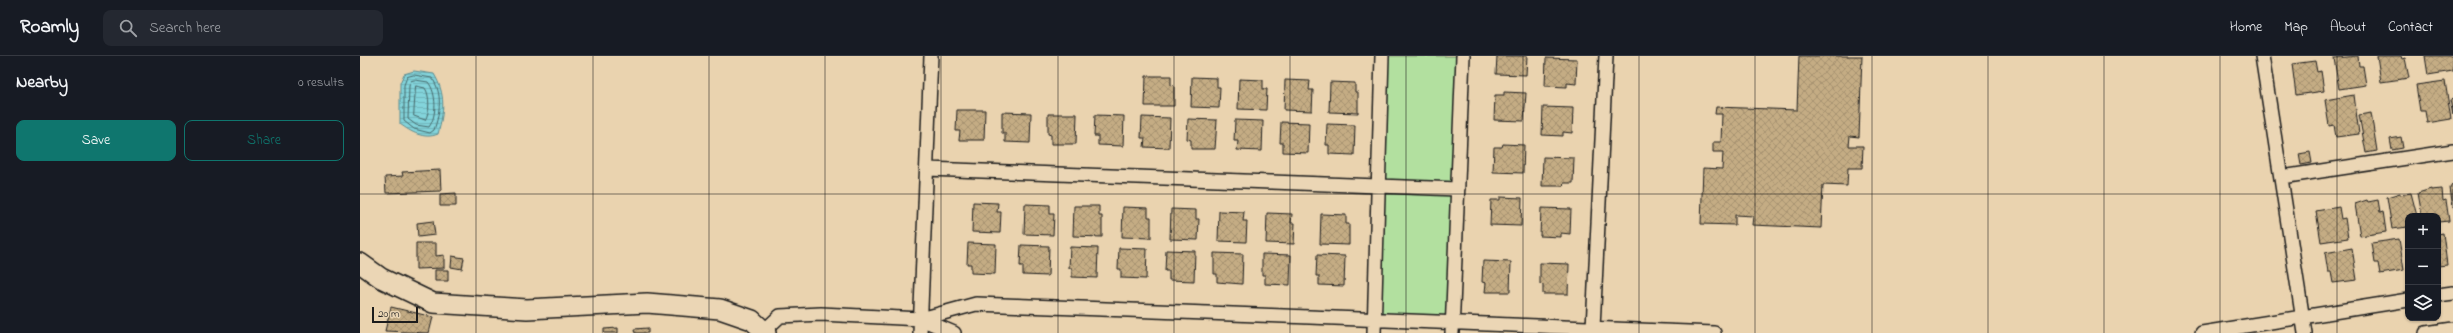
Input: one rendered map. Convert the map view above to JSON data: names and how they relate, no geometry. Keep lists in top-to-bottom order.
{
  "scale_bar": "20 m",
  "page": {
    "header": "Roamly",
    "search": "Search here",
    "nav": [
      "Home",
      "Map",
      "About",
      "Contact"
    ],
    "heading": ["Nearby", "0 results"],
    "buttons": ["Save", "Share"],
    "map_buttons": ["+", "−"],
    "scale": "20 m"
  }
}
